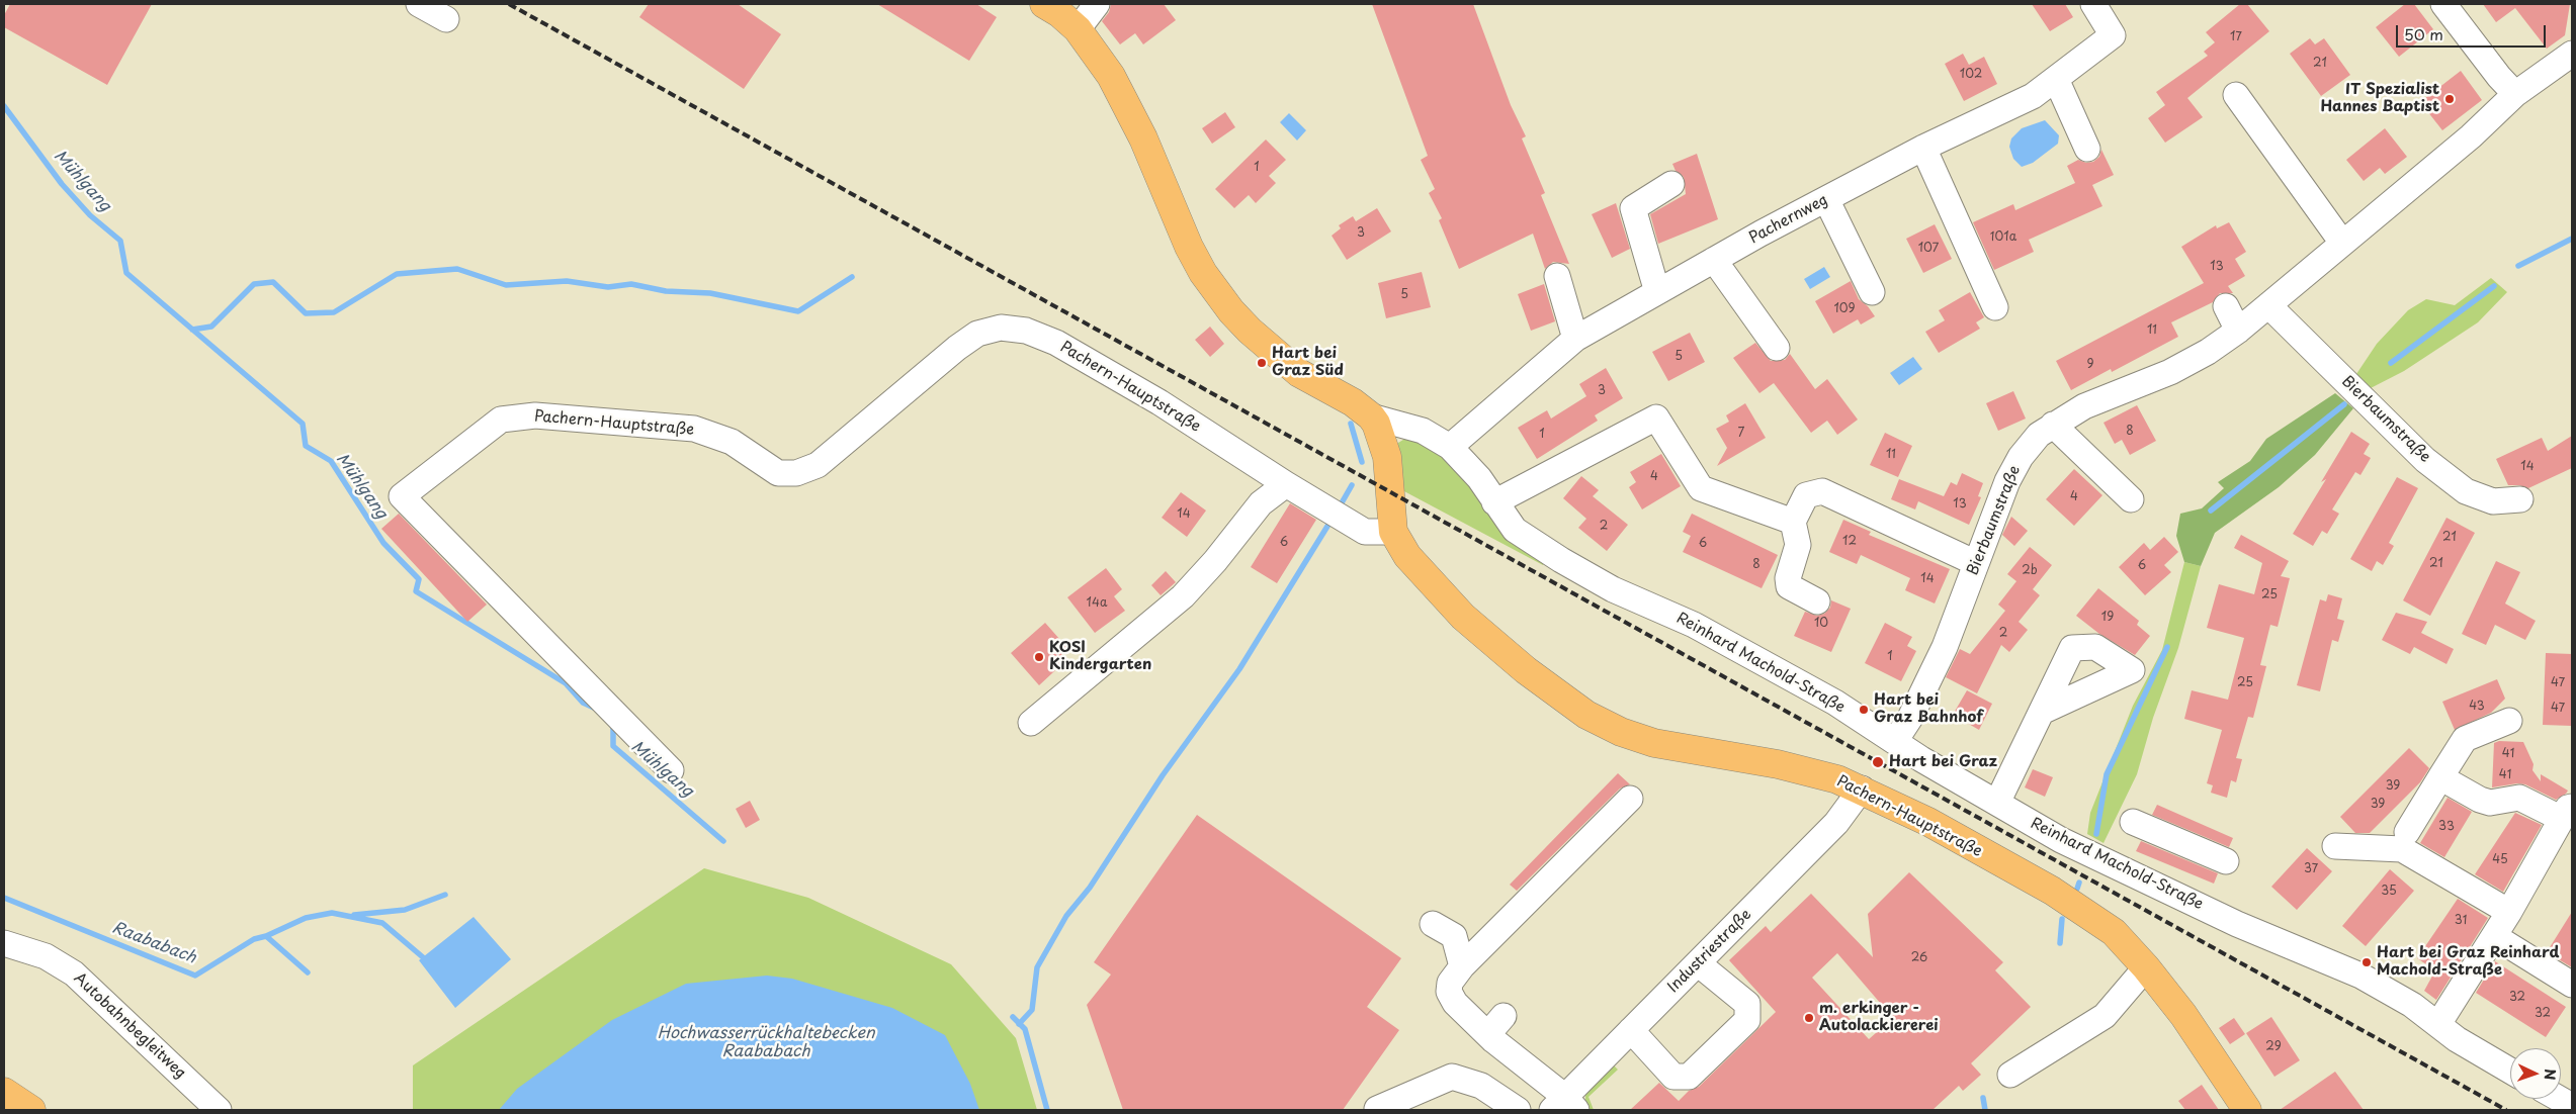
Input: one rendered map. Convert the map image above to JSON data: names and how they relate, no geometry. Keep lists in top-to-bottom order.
{
  "streets": {
    "main road": ["Pachern-Hauptstraße"],
    "street": [
      "Pachernweg",
      "Bierbaumstraße",
      "Reinhard Machold-Straße",
      "Industriestraße",
      "Autobahnbegleitweg"
    ]
  },
  "crossings": [
    ["Pachernweg", "Reinhard Machold-Straße"],
    ["Pachern-Hauptstraße", "Reinhard Machold-Straße"],
    ["Pachern-Hauptstraße", "Industriestraße"],
    ["Bierbaumstraße", "Reinhard Machold-Straße"]
  ],
  "water": ["Mühlgang", "Raababach", "Hochwasserrückhaltebecken Raababach"],
  "places": [
    "IT Spezialist Hannes Baptist",
    "Hart bei Graz Süd",
    "KOSI Kindergarten",
    "Hart bei Graz Bahnhof",
    "Hart bei Graz",
    "Hart bei Graz Reinhard Machold-Straße",
    "m. erkinger - Autolackiererei"
  ],
  "house_numbers": [
    "17",
    "21",
    "102",
    "1",
    "3",
    "101a",
    "107",
    "13",
    "5",
    "109",
    "11",
    "5",
    "9",
    "3",
    "8",
    "7",
    "1",
    "11",
    "14",
    "4",
    "4",
    "13",
    "14",
    "2",
    "21",
    "12",
    "6",
    "6",
    "21",
    "8",
    "6",
    "2b",
    "14",
    "25",
    "14a",
    "19",
    "10",
    "2",
    "1",
    "25",
    "47",
    "43",
    "47",
    "41",
    "41",
    "39",
    "39",
    "33",
    "45",
    "37",
    "35",
    "31",
    "26",
    "32",
    "32",
    "29"
  ],
  "scale_bar": "50 m",
  "north": "right"
}
